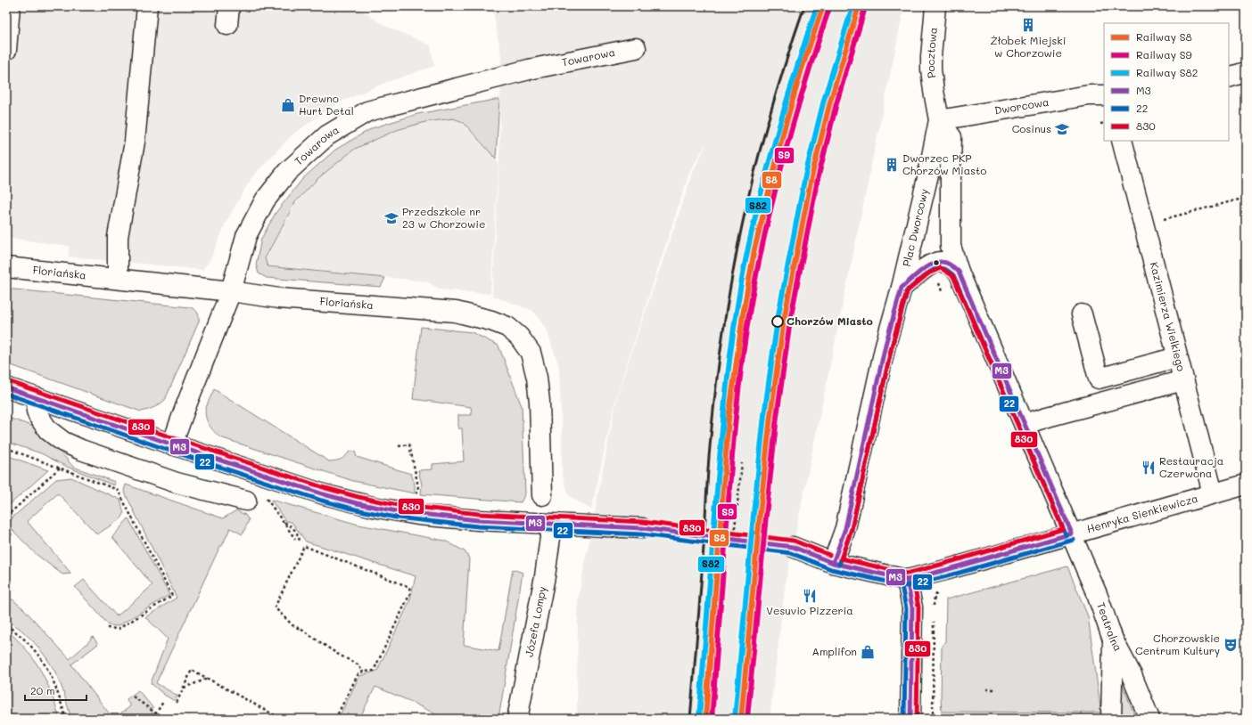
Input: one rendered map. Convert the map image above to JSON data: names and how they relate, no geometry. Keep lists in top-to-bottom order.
{
  "streets": {
    "street": [
      "Pocztowa",
      "Towarowa",
      "Dworcowa",
      "Plac Dworcowy",
      "Floriańska",
      "Kazimierza Wielkiego",
      "Henryka Sienkiewicza",
      "Józefa Lompy",
      "Teatralna"
    ]
  },
  "crossings": [
    ["Pocztowa", "Dworcowa"],
    ["Pocztowa", "Plac Dworcowy"],
    ["Pocztowa", "Teatralna"],
    ["Towarowa", "Floriańska"],
    ["Dworcowa", "Plac Dworcowy"],
    ["Dworcowa", "Teatralna"],
    ["Plac Dworcowy", "Henryka Sienkiewicza"],
    ["Plac Dworcowy", "Teatralna"],
    ["Kazimierza Wielkiego", "Henryka Sienkiewicza"],
    ["Henryka Sienkiewicza", "Teatralna"]
  ],
  "places": {
    "building": ["Żłobek Miejski w Chorzowie", "Dworzec PKP Chorzów Miasto"],
    "shop": ["Drewno Hurt Detal", "Amplifon"],
    "school or university": ["Cosinus", "Przedszkole nr 23 w Chorzowie"],
    "other": ["Chorzów Miasto"],
    "restaurant": ["Restauracja Czerwona", "Vesuvio Pizzeria"],
    "theatre": ["Chorzowskie Centrum Kultury"]
  },
  "lines": [
    "rail line S8",
    "rail line S82",
    "rail line S9",
    "transit line M3",
    "transit line 22",
    "transit line 830"
  ],
  "legend": [
    "Railway S8",
    "Railway S9",
    "Railway S82",
    "M3",
    "22",
    "830"
  ],
  "scale_bar": "20 m"
}
